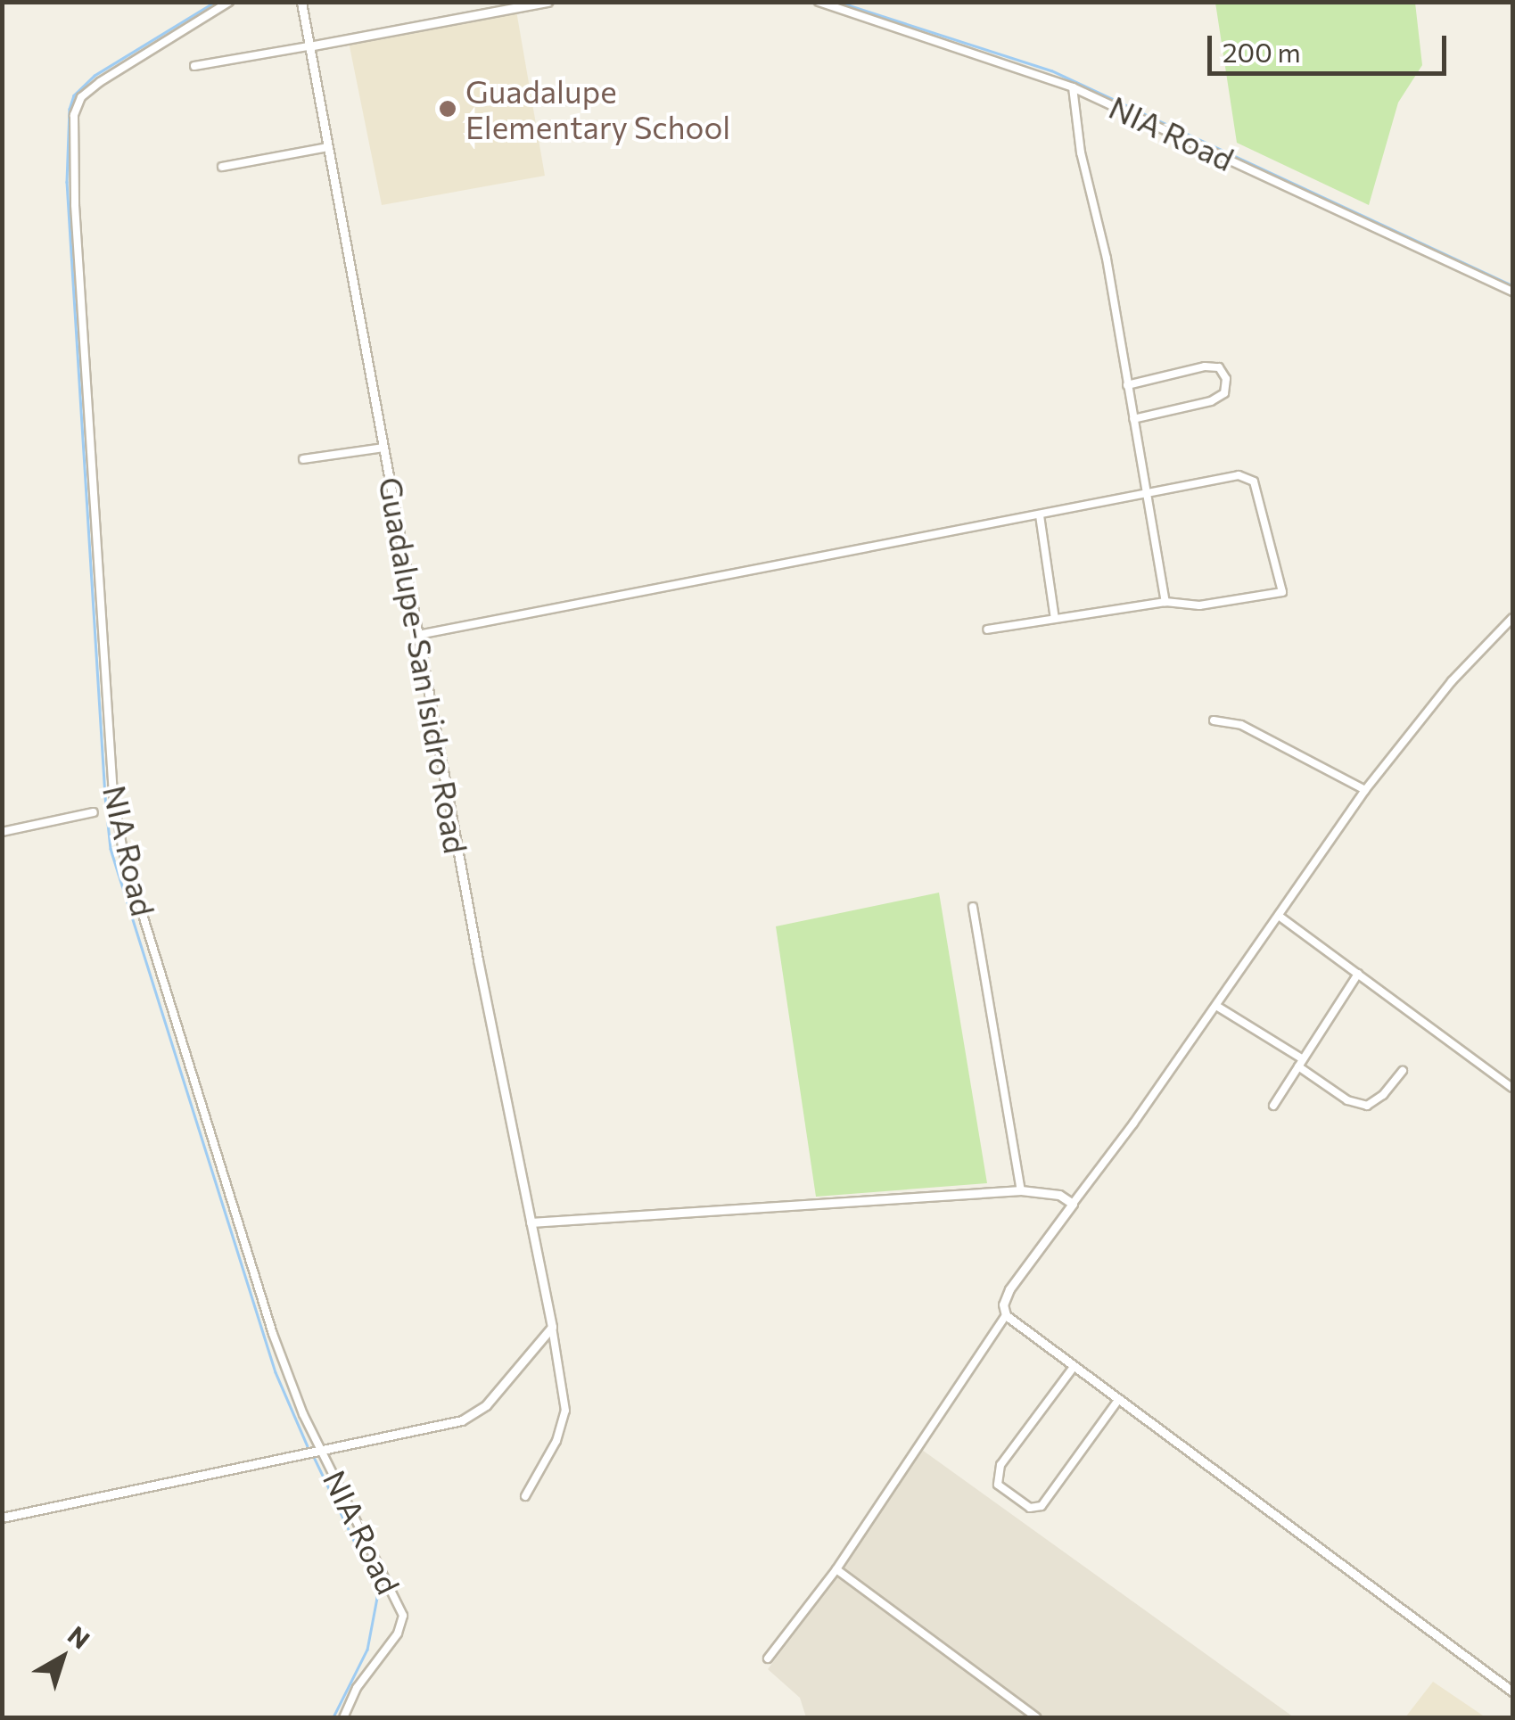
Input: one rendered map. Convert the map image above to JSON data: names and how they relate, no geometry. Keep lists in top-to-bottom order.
{
  "streets": {
    "street": ["NIA Road", "Guadalupe-San Isidro Road"]
  },
  "places": ["Guadalupe Elementary School"],
  "scale_bar": "200 m",
  "north": "top right"
}
